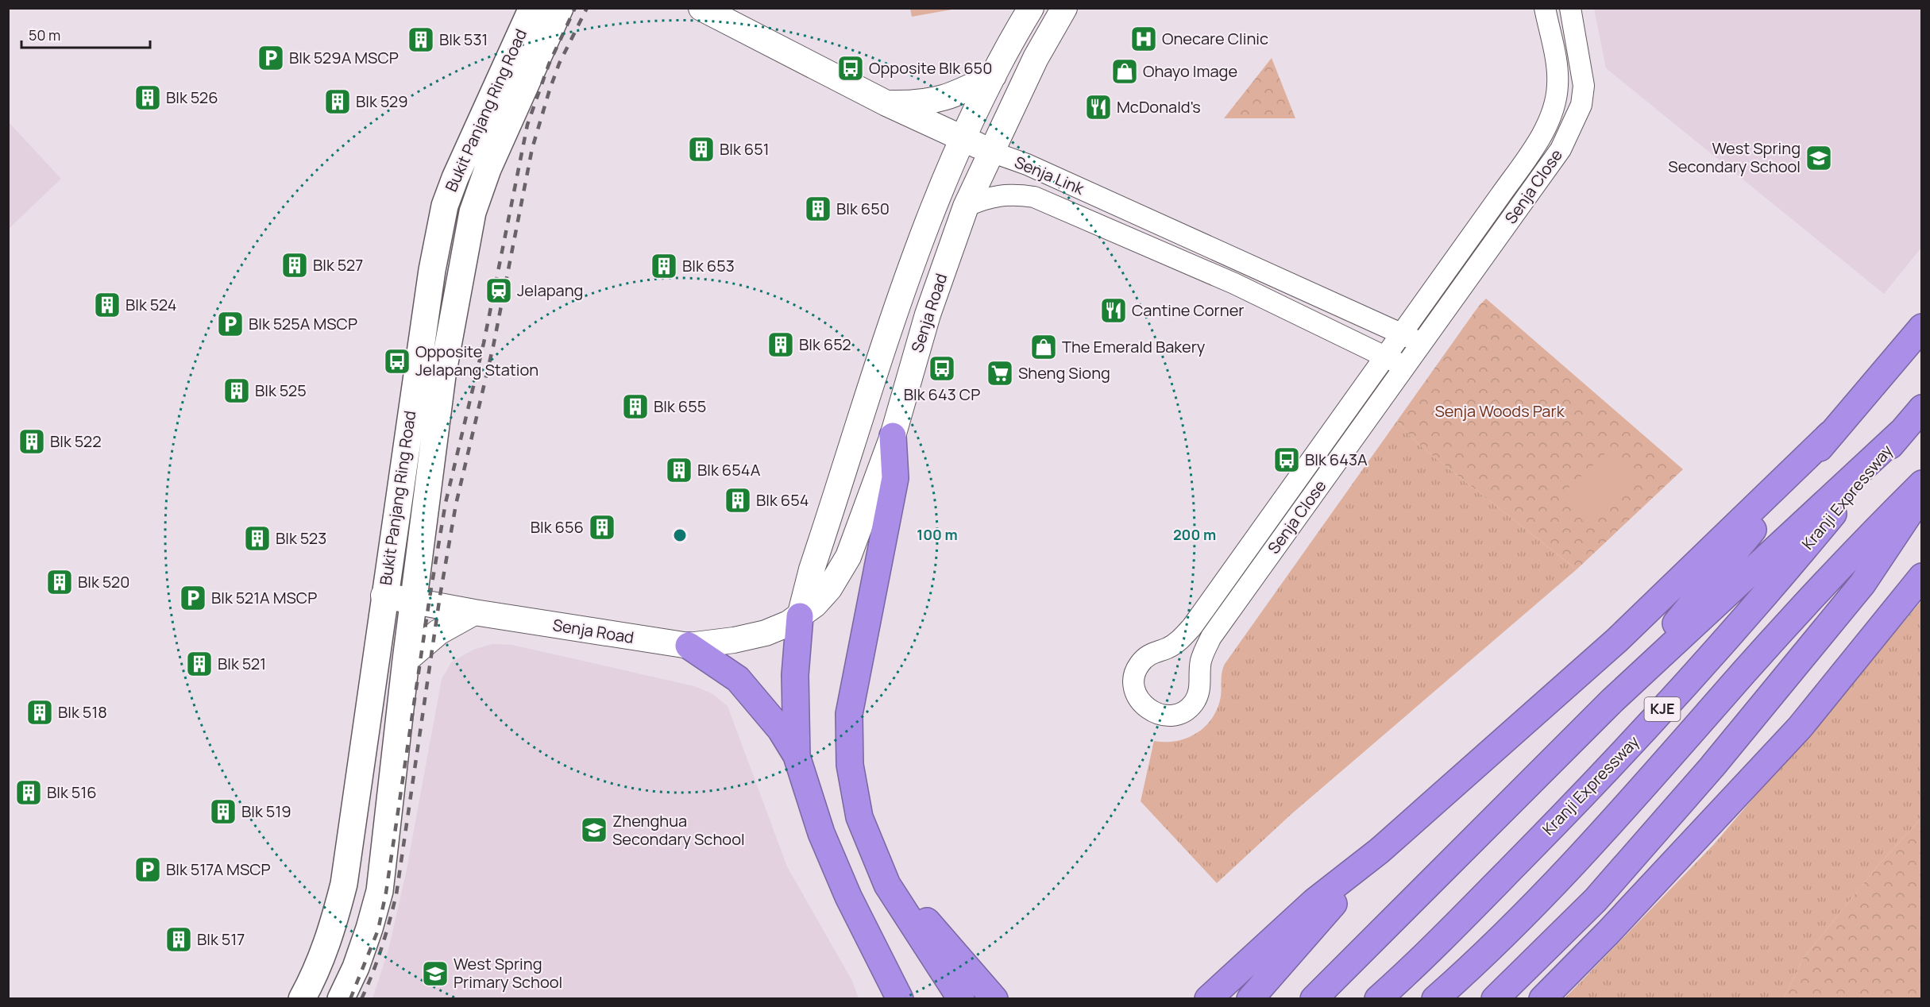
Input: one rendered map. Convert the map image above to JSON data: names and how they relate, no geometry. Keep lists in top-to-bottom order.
{
  "streets": {
    "highway": ["Kranji Expressway", "KJE"],
    "main road": ["Bukit Panjang Ring Road"],
    "street": ["Senja Link", "Senja Close", "Senja Road"]
  },
  "crossings": [
    ["Bukit Panjang Ring Road", "Senja Road"],
    ["Senja Link", "Senja Close"],
    ["Senja Link", "Senja Road"]
  ],
  "parks": ["Senja Woods Park"],
  "places": {
    "hospital": ["Onecare Clinic"],
    "building": [
      "Blk 531",
      "Blk 526",
      "Blk 529",
      "Blk 651",
      "Blk 650",
      "Blk 527",
      "Blk 653",
      "Blk 524",
      "Blk 652",
      "Blk 525",
      "Blk 655",
      "Blk 522",
      "Blk 654A",
      "Blk 654",
      "Blk 656",
      "Blk 523",
      "Blk 520",
      "Blk 521",
      "Blk 518",
      "Blk 516",
      "Blk 519",
      "Blk 517"
    ],
    "parking": [
      "Blk 529A MSCP",
      "Blk 525A MSCP",
      "Blk 521A MSCP",
      "Blk 517A MSCP"
    ],
    "bus stop": [
      "Opposite Blk 650",
      "Opposite Jelapang Station",
      "Blk 643 CP",
      "Blk 643A"
    ],
    "shop": ["Ohayo Image", "The Emerald Bakery"],
    "restaurant": ["McDonald's", "Cantine Corner"],
    "school or university": ["West Spring Secondary School", "Zhenghua Secondary School", "West Spring Primary School"],
    "station": ["Jelapang"],
    "supermarket": ["Sheng Siong"]
  },
  "scale_bar": "50 m",
  "rings": ["100 m", "200 m"]
}
